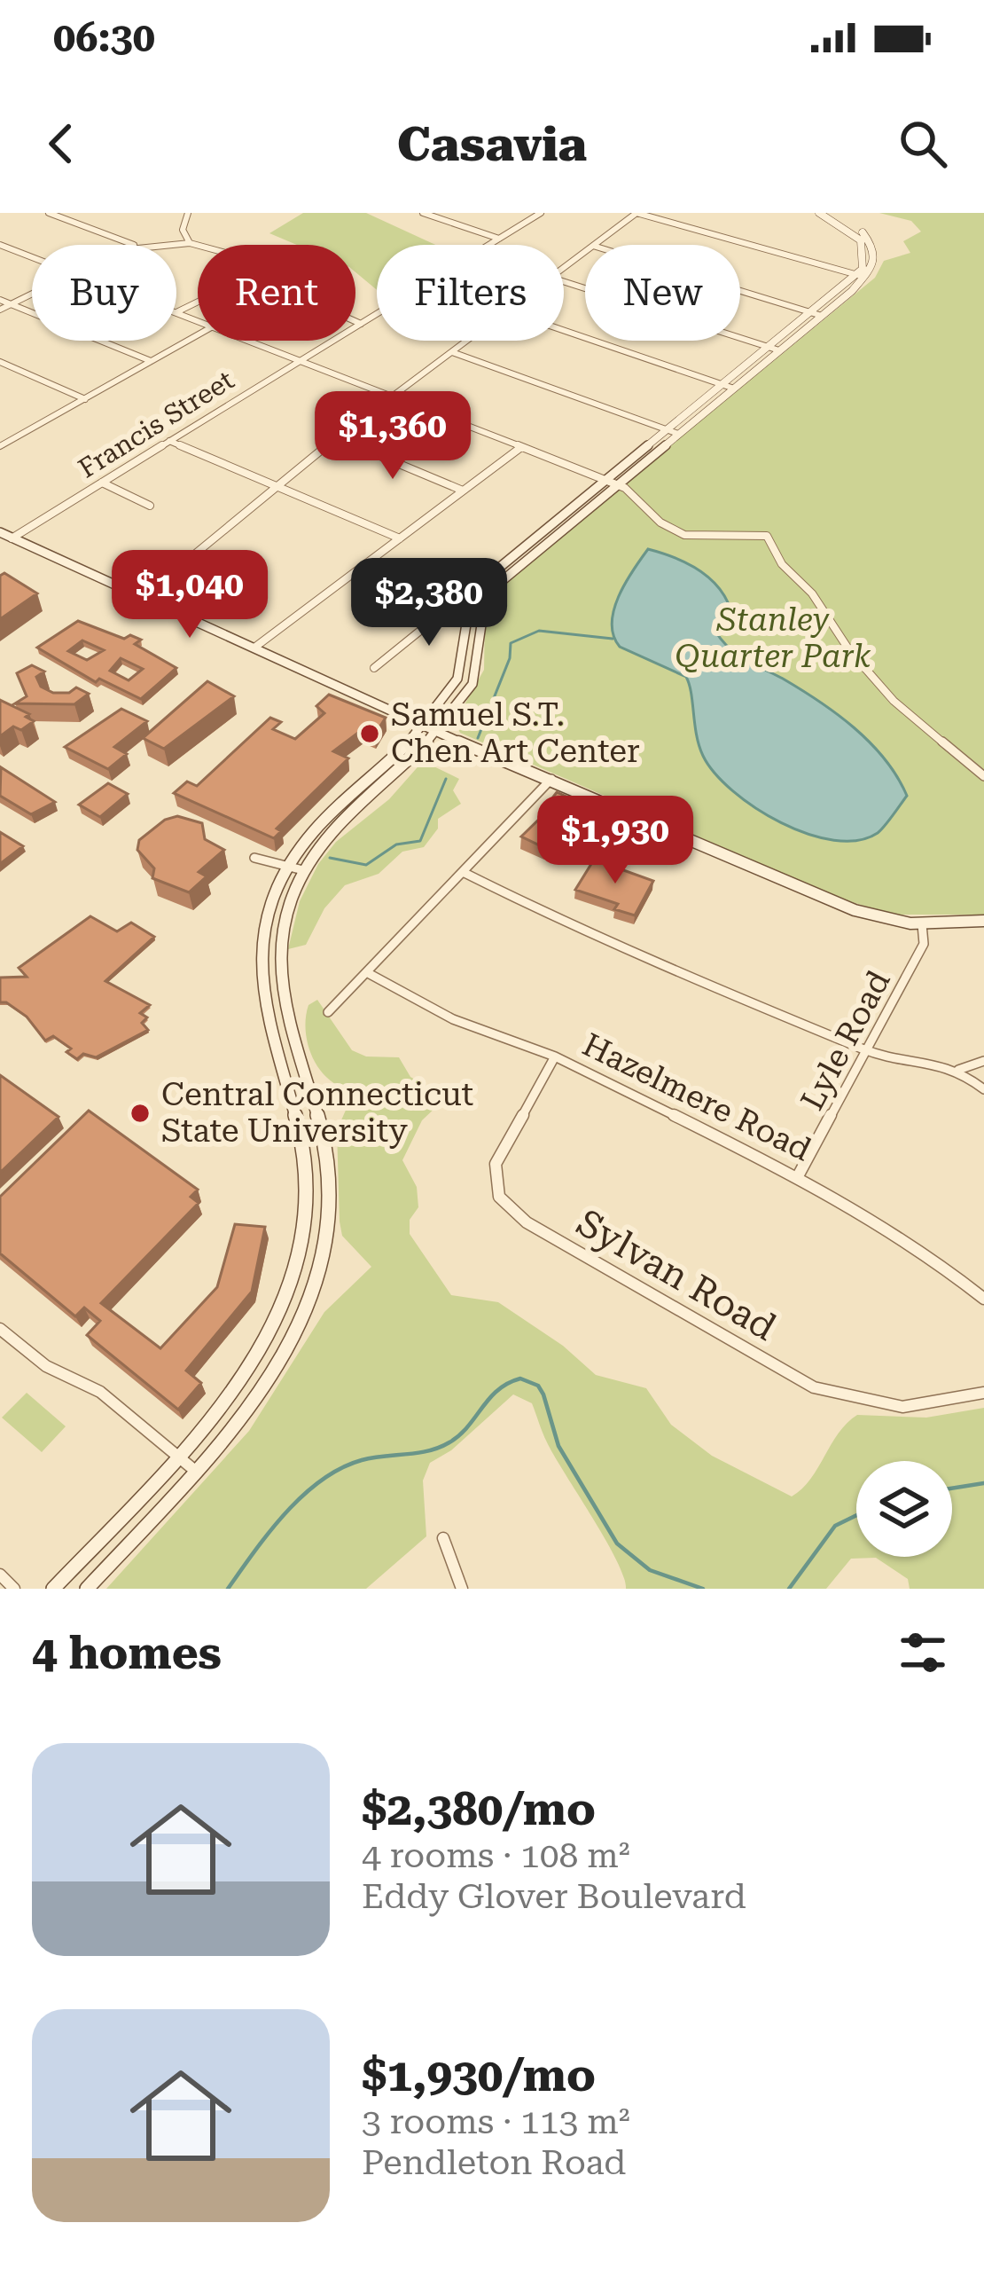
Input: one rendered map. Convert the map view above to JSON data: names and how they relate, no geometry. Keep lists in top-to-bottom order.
{
  "streets": {
    "street": [
      "Francis Street",
      "Lyle Road",
      "Hazelmere Road",
      "Sylvan Road"
    ]
  },
  "crossings": [
    ["Lyle Road", "Hazelmere Road"],
    ["Hazelmere Road", "Sylvan Road"]
  ],
  "parks": ["Stanley Quarter Park"],
  "places": ["Samuel S.T. Chen Art Center", "Central Connecticut State University"],
  "page": {
    "status": "06:30",
    "header": "Casavia",
    "chip": [
      "Buy",
      "Rent",
      "Filters",
      "New"
    ],
    "price": [
      "$1,360",
      "$1,040",
      "$2,380",
      "$1,930"
    ],
    "heading": "4 homes",
    "list": [
      {
        "name": "$2,380/mo",
        "note": "4 rooms · 108 m² · Eddy Glover Boulevard"
      },
      {
        "name": "$1,930/mo",
        "note": "3 rooms · 113 m² · Pendleton Road"
      }
    ]
  }
}
